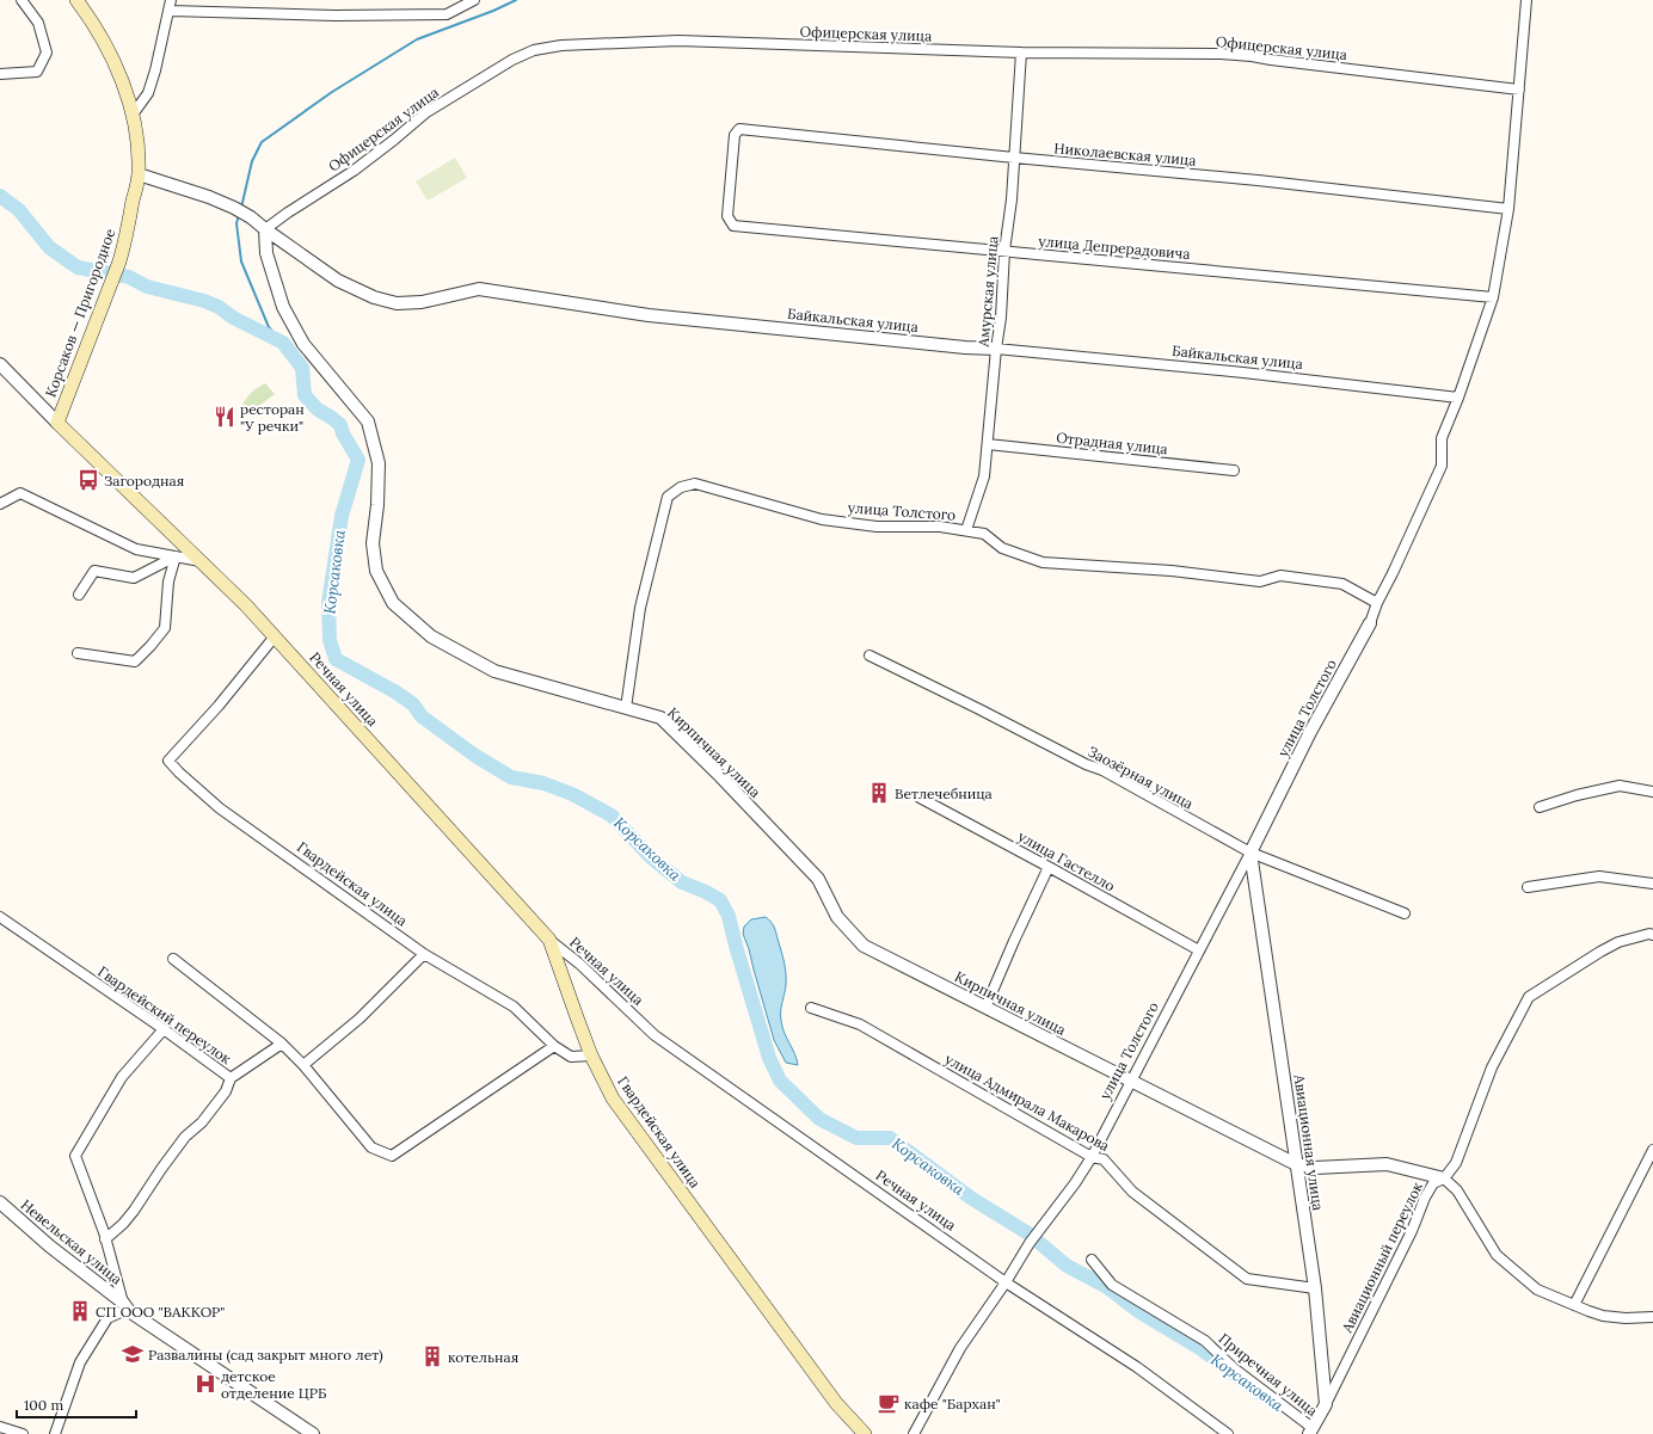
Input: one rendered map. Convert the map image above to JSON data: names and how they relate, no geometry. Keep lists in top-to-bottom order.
{
  "streets": {
    "main road": ["Корсаков — Пригородное", "Речная улица", "Гвардейская улица"],
    "street": [
      "Офицерская улица",
      "Николаевская улица",
      "улица Депрерадовича",
      "Амурская улица",
      "Байкальская улица",
      "Отрадная улица",
      "улица Толстого",
      "Кирпичная улица",
      "Заозёрная улица",
      "улица Гастелло",
      "Гвардейский переулок",
      "улица Адмирала Макарова",
      "Авиационная улица",
      "Невельская улица",
      "Авиационный переулок",
      "Приречная улица"
    ]
  },
  "crossings": [
    ["Офицерская улица", "Амурская улица"],
    ["Офицерская улица", "Байкальская улица"],
    ["Офицерская улица", "Кирпичная улица"],
    ["Николаевская улица", "улица Депрерадовича"],
    ["Николаевская улица", "Амурская улица"],
    ["улица Депрерадовича", "Амурская улица"],
    ["Амурская улица", "Байкальская улица"],
    ["Амурская улица", "Отрадная улица"],
    ["Амурская улица", "улица Толстого"],
    ["Корсаков — Пригородное", "Речная улица"],
    ["Байкальская улица", "Кирпичная улица"],
    ["улица Толстого", "Речная улица"],
    ["улица Толстого", "Кирпичная улица"],
    ["улица Толстого", "Заозёрная улица"],
    ["улица Толстого", "улица Гастелло"],
    ["улица Толстого", "улица Адмирала Макарова"],
    ["улица Толстого", "Авиационная улица"],
    ["Речная улица", "Гвардейская улица"],
    ["Кирпичная улица", "Авиационная улица"],
    ["Кирпичная улица", "Авиационный переулок"],
    ["Заозёрная улица", "Авиационная улица"],
    ["улица Адмирала Макарова", "Авиационная улица"],
    ["Авиационная улица", "Авиационный переулок"]
  ],
  "water": ["Корсаковка"],
  "places": {
    "restaurant": ["ресторан \"У речки\""],
    "bus stop": ["Загородная"],
    "building": ["Ветлечебница", "СП ООО \"ВАККОР\"", "котельная"],
    "school or university": ["Развалины (сад закрыт много лет)"],
    "hospital": ["детское отделение ЦРБ"],
    "cafe": ["кафе \"Бархан\""]
  },
  "scale_bar": "100 m"
}
